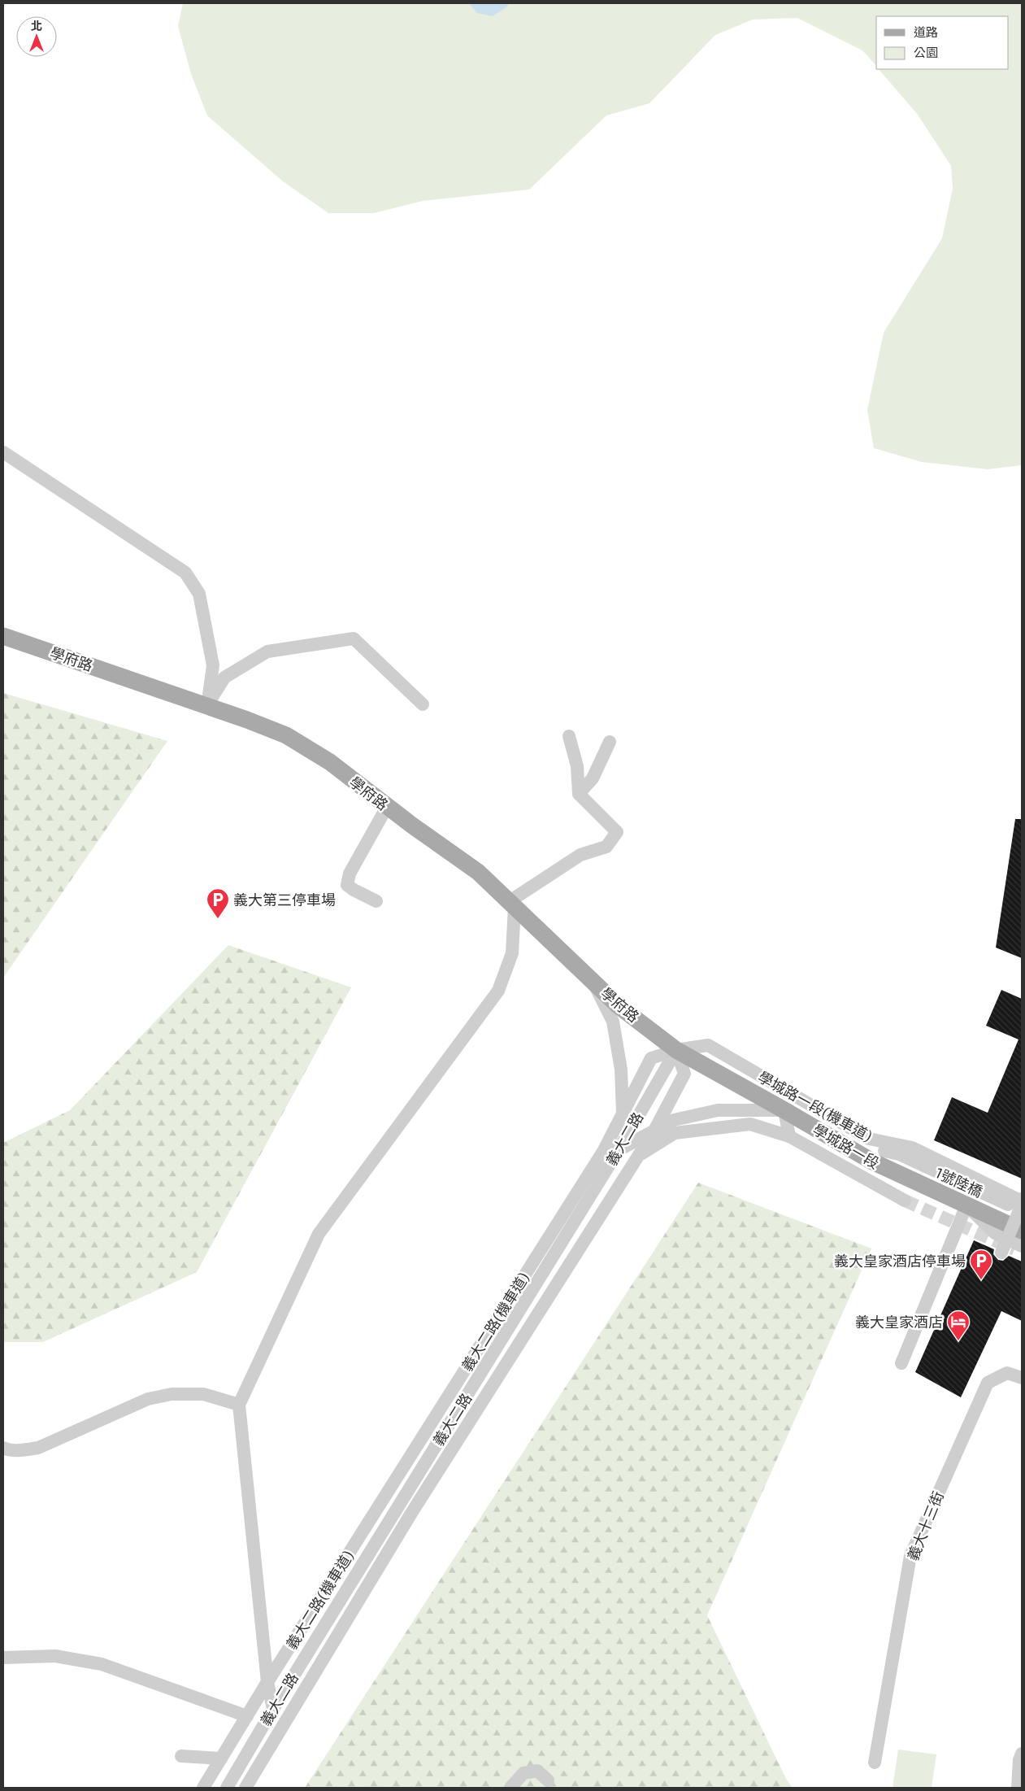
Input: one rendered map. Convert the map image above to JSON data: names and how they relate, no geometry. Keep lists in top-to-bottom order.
{
  "streets": {
    "main road": ["學府路", "學城路一段"],
    "street": [
      "學城路一段(機車道)",
      "義大二路",
      "1號陸橋",
      "義大二路(機車道)",
      "義大十三街"
    ]
  },
  "crossings": [
    ["學府路", "學城路一段(機車道)"],
    ["學府路", "義大二路"],
    ["學府路", "學城路一段"],
    ["學府路", "義大二路(機車道)"],
    ["學城路一段(機車道)", "義大二路"],
    ["學城路一段(機車道)", "學城路一段"],
    ["學城路一段(機車道)", "1號陸橋"],
    ["學城路一段(機車道)", "義大二路(機車道)"],
    ["義大二路", "學城路一段"],
    ["義大二路", "義大二路(機車道)"],
    ["學城路一段", "1號陸橋"],
    ["學城路一段", "義大二路(機車道)"]
  ],
  "places": {
    "parking": ["義大第三停車場", "義大皇家酒店停車場"],
    "hotel": ["義大皇家酒店"]
  },
  "legend": ["道路", "公園"],
  "north": "top"
}
